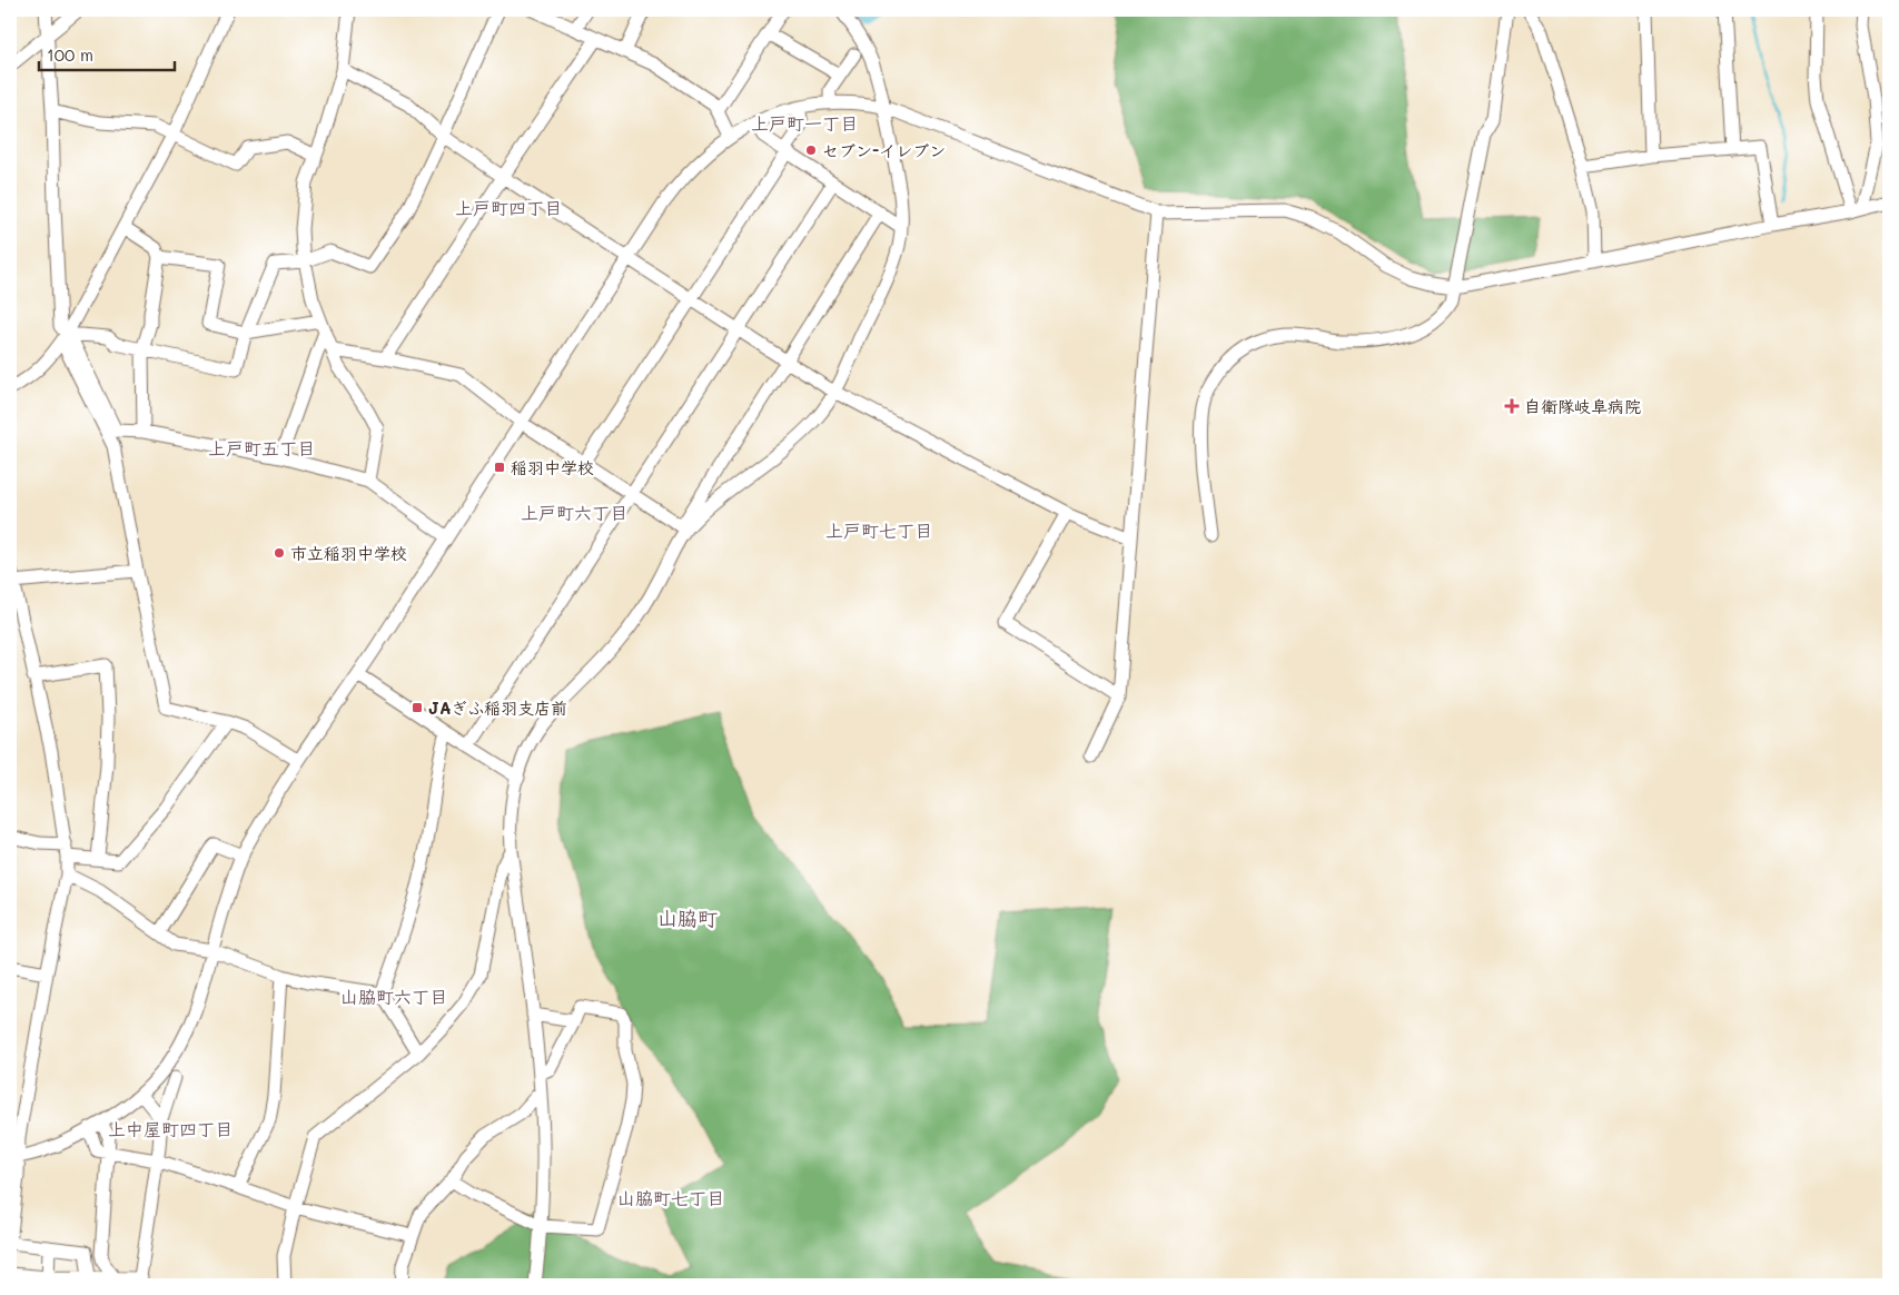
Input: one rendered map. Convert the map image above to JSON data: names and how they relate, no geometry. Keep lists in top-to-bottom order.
{
  "districts": [
    "上戸町一丁目",
    "上戸町四丁目",
    "上戸町五丁目",
    "上戸町六丁目",
    "上戸町七丁目",
    "山脇町",
    "山脇町六丁目",
    "上中屋町四丁目",
    "山脇町七丁目"
  ],
  "places": {
    "other": ["セブン-イレブン", "市立稲羽中学校"],
    "health": ["自衛隊岐阜病院"],
    "transit": ["稲羽中学校", "JAぎふ稲羽支店前"]
  },
  "scale_bar": "100 m"
}
